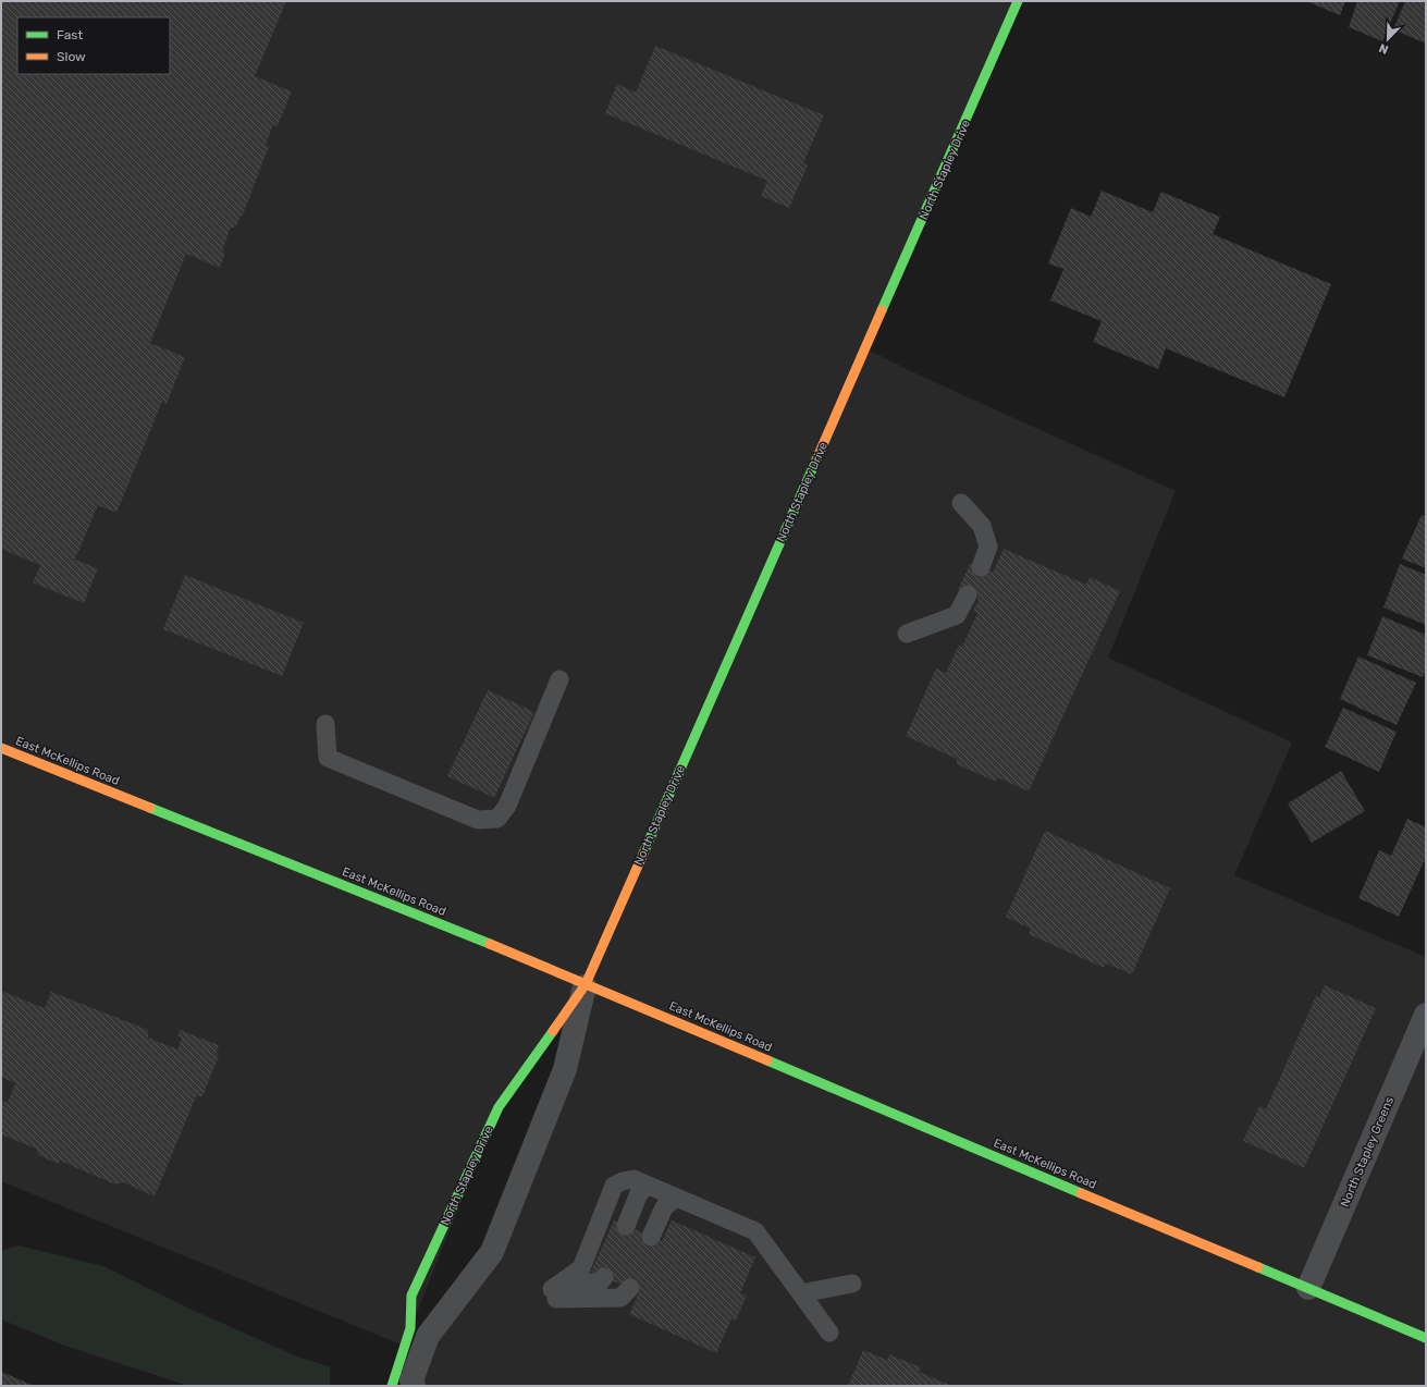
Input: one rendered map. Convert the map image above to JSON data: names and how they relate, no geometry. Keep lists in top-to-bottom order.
{
  "streets": {
    "main road": ["North Stapley Drive", "East McKellips Road"],
    "street": ["North Stapley Greens"]
  },
  "crossings": [
    ["North Stapley Drive", "East McKellips Road"],
    ["East McKellips Road", "North Stapley Greens"]
  ],
  "legend": ["Fast", "Slow"],
  "north": "bottom left"
}
